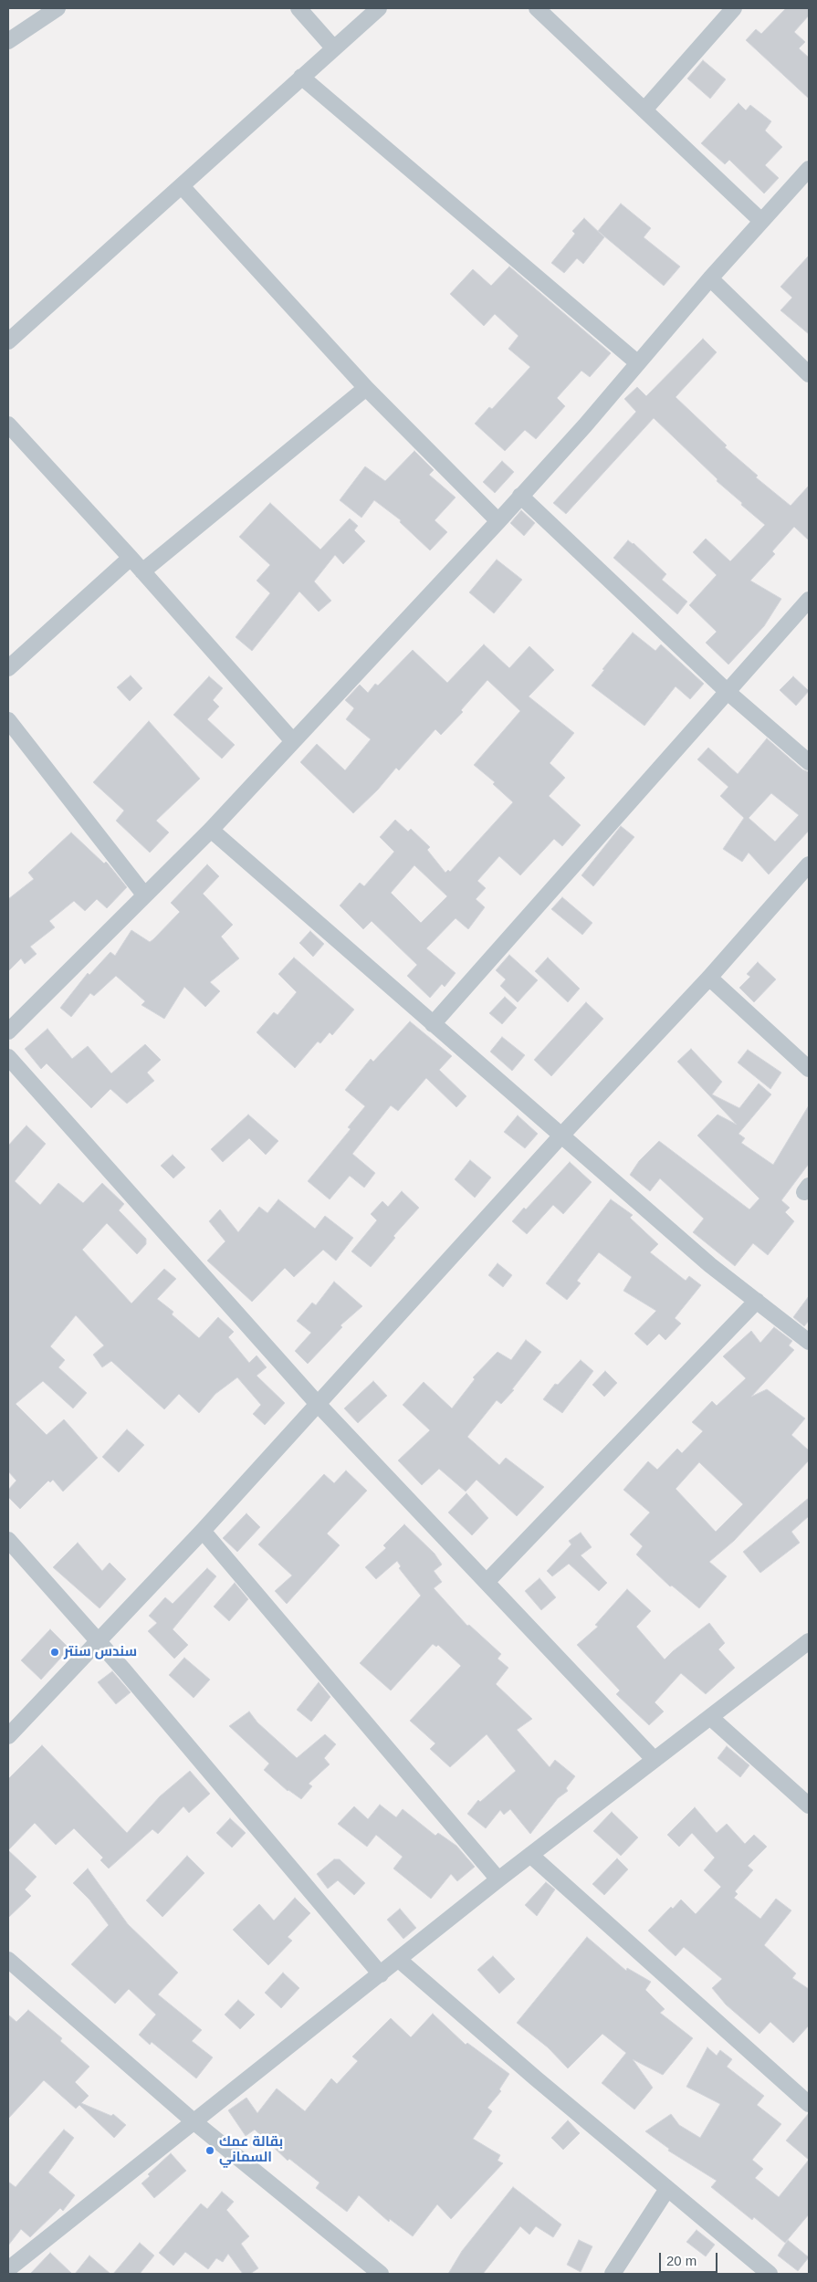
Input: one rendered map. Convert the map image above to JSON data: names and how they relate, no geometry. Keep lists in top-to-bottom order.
{
  "places": ["سندس سنتر", "بقالة عمك السماني"],
  "scale_bar": "20 m"
}
